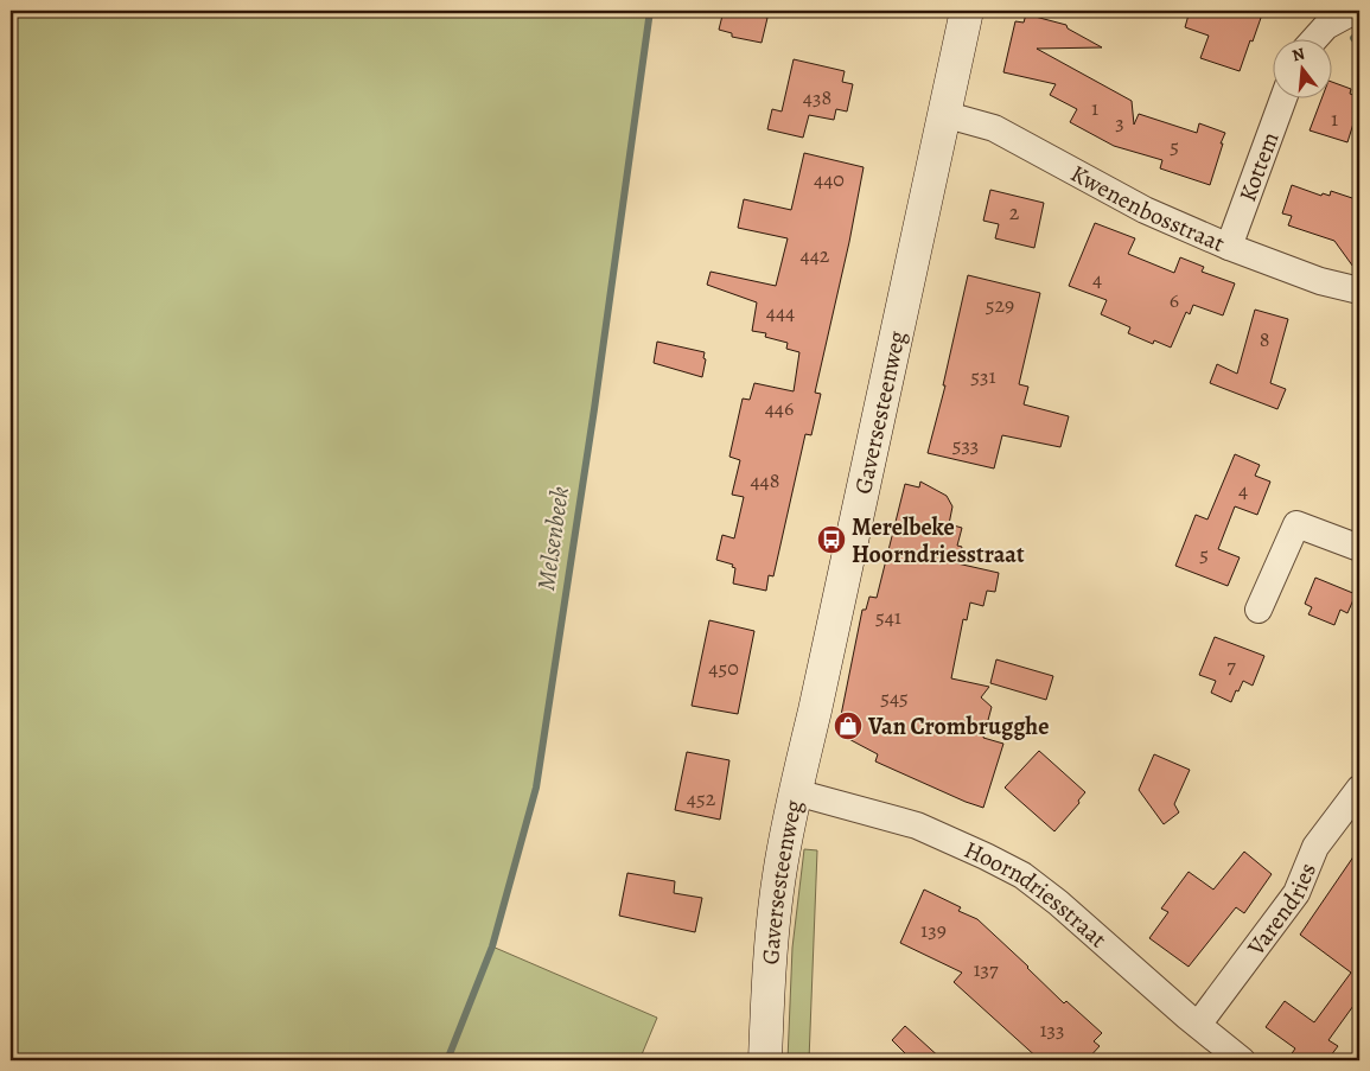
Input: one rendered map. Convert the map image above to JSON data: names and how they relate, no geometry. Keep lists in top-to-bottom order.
{
  "streets": {
    "street": [
      "Kottem",
      "Kwenenbosstraat",
      "Gaversesteenweg",
      "Hoorndriesstraat",
      "Varendries"
    ]
  },
  "crossings": [
    ["Kottem", "Kwenenbosstraat"],
    ["Kwenenbosstraat", "Gaversesteenweg"],
    ["Gaversesteenweg", "Hoorndriesstraat"],
    ["Hoorndriesstraat", "Varendries"]
  ],
  "water": ["Melsenbeek"],
  "places": {
    "bus stop": ["Merelbeke Hoorndriesstraat"],
    "shop": ["Van Crombrugghe"]
  },
  "house_numbers": [
    "438",
    "1",
    "1",
    "3",
    "5",
    "440",
    "2",
    "442",
    "4",
    "6",
    "529",
    "444",
    "8",
    "531",
    "446",
    "533",
    "448",
    "4",
    "5",
    "541",
    "7",
    "450",
    "545",
    "452",
    "139",
    "137",
    "133"
  ],
  "north": "top"
}
